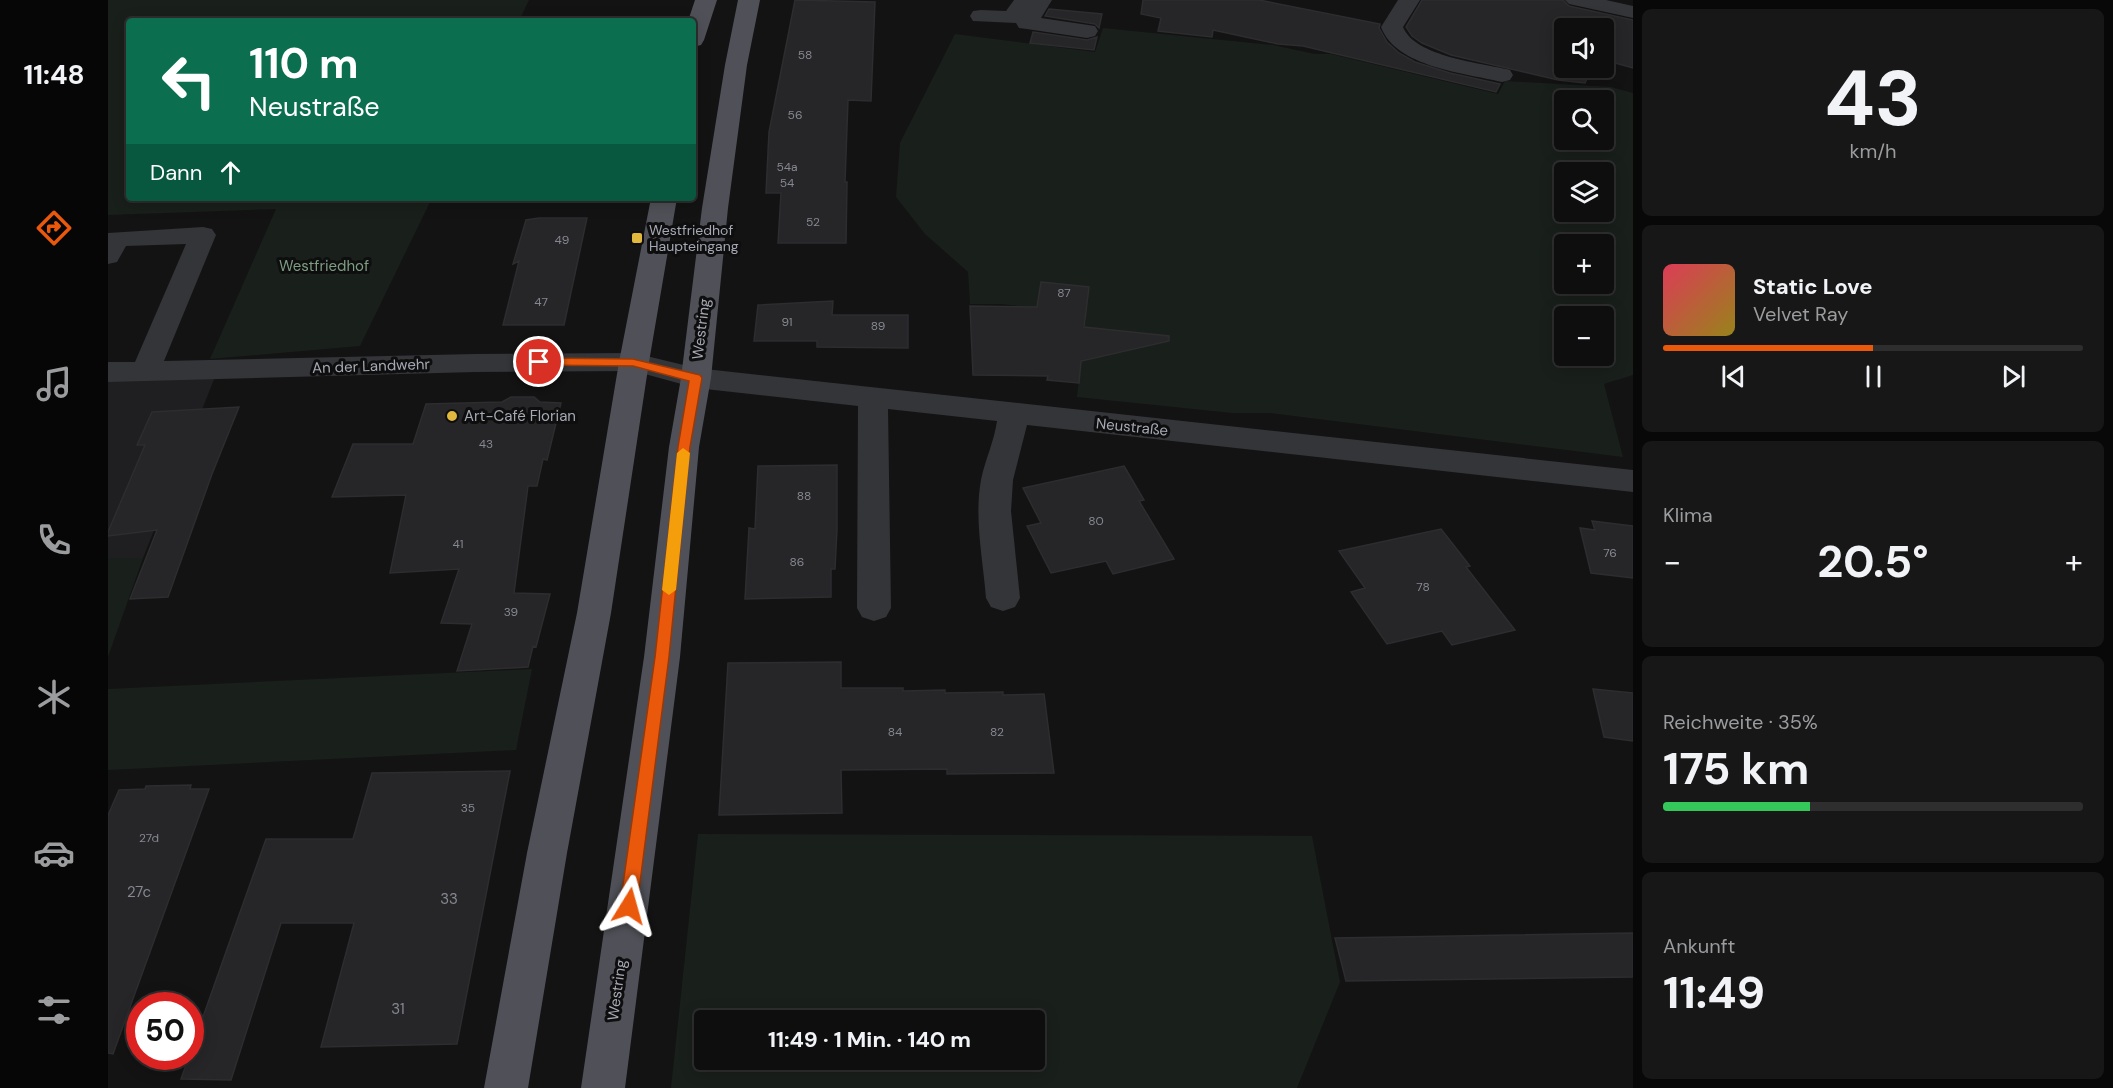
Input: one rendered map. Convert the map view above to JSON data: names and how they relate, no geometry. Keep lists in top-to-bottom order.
{
  "streets": {
    "main road": ["Westring"],
    "street": ["An der Landwehr", "Neustraße"]
  },
  "crossings": [
    ["Westring", "Neustraße"],
    ["An der Landwehr", "Neustraße"]
  ],
  "parks": ["Westfriedhof"],
  "places": {
    "transit": ["Westfriedhof Haupteingang"],
    "other": ["Art-Café Florian"]
  },
  "house_numbers": [
    "58",
    "56",
    "54a",
    "54",
    "52",
    "49",
    "87",
    "47",
    "91",
    "89",
    "43",
    "88",
    "80",
    "41",
    "76",
    "86",
    "78",
    "39",
    "84",
    "82",
    "35",
    "27d",
    "27c",
    "33",
    "31"
  ],
  "page": {
    "tabs": "11:48",
    "tile": [
      ["43", "km/h"],
      "Klima",
      ["Reichweite · 35%", "175 km"],
      ["Ankunft", "11:49"]
    ],
    "map_buttons": ["+", "−"],
    "turn": ["110 m", "Neustraße"],
    "then": "Dann",
    "song": ["Static Love", "Velvet Ray"],
    "heat": ["−", "20.5°", "+"],
    "limit": "50",
    "trip": "11:49 · 1 Min. · 140 m"
  }
}
